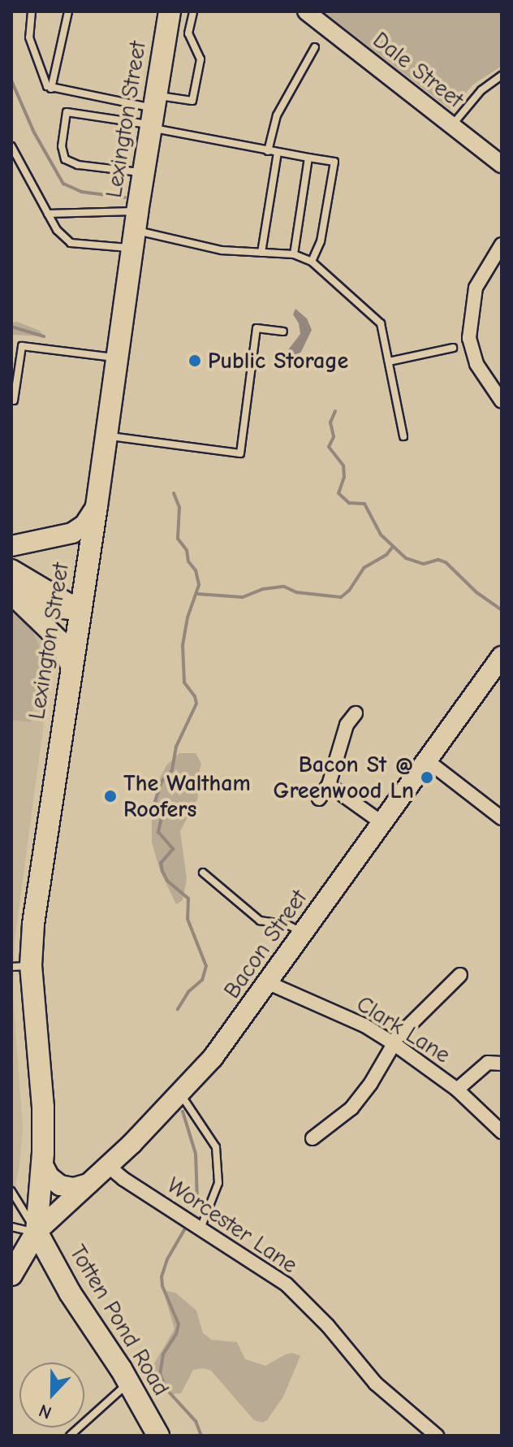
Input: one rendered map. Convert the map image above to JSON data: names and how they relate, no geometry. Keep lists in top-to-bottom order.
{
  "streets": {
    "main road": ["Lexington Street", "Bacon Street", "Totten Pond Road"],
    "street": ["Dale Street", "Clark Lane", "Worcester Lane"]
  },
  "crossings": [
    ["Lexington Street", "Bacon Street"],
    ["Lexington Street", "Totten Pond Road"],
    ["Bacon Street", "Clark Lane"],
    ["Bacon Street", "Worcester Lane"],
    ["Bacon Street", "Totten Pond Road"]
  ],
  "places": ["Public Storage", "Bacon St @ Greenwood Ln", "The Waltham Roofers"],
  "north": "bottom"
}
